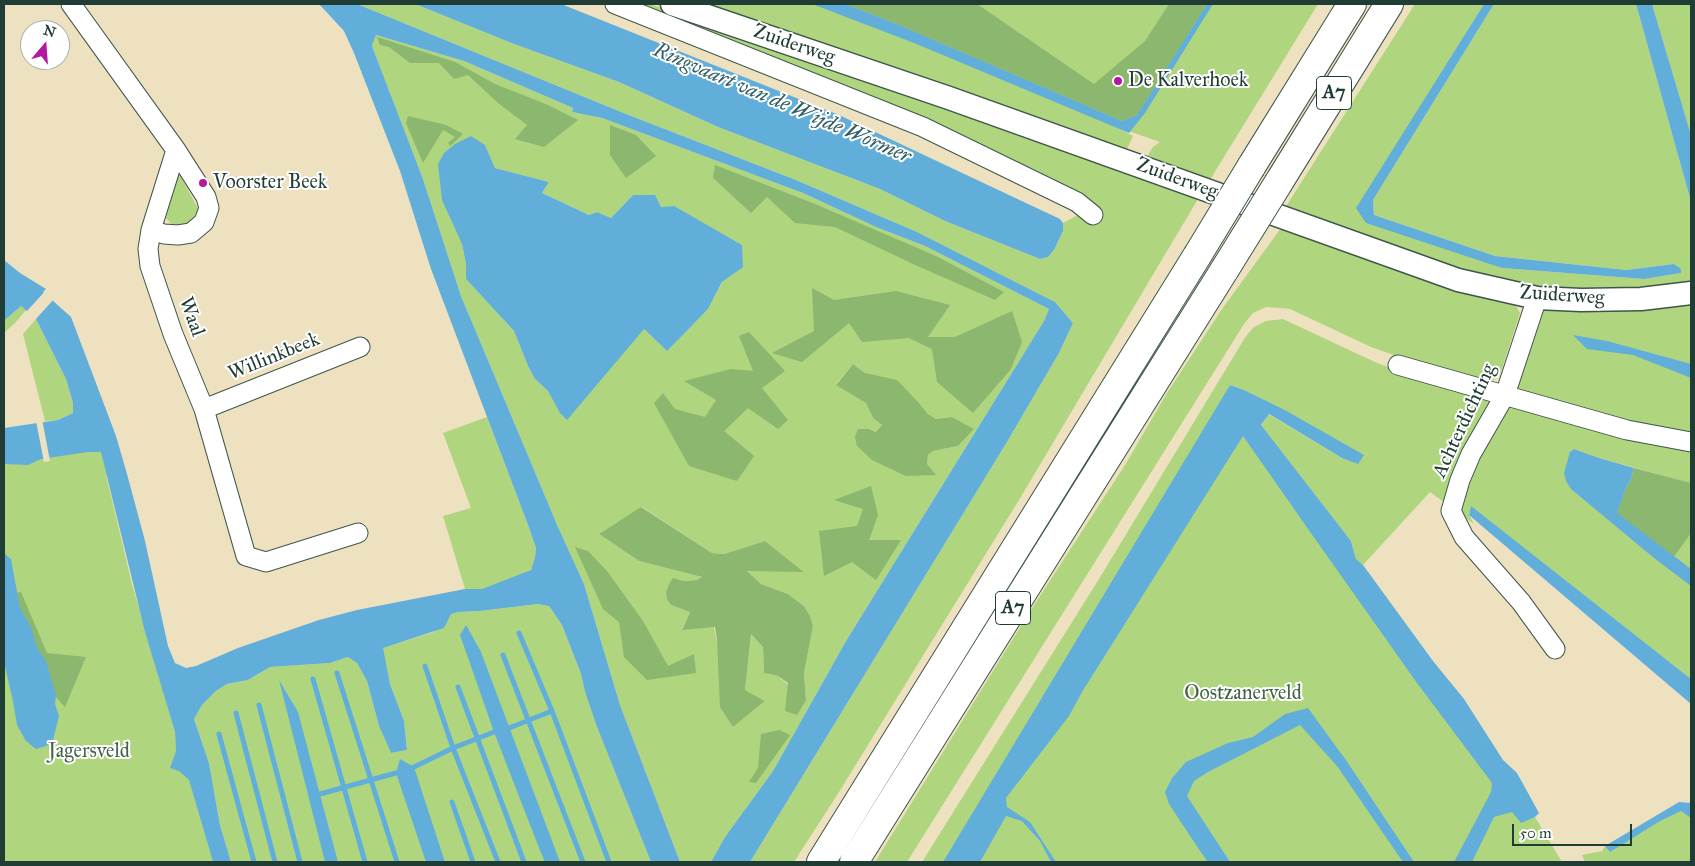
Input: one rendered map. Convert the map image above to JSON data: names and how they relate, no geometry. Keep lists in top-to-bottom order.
{
  "streets": {
    "highway": ["A7"],
    "street": [
      "Zuiderweg",
      "Waal",
      "Willinkbeek",
      "Achterdichting"
    ]
  },
  "crossings": [
    ["Zuiderweg", "Achterdichting"],
    ["Waal", "Willinkbeek"]
  ],
  "water": ["Ringvaart van de Wijde Wormer"],
  "parks": ["Oostzanerveld", "Jagersveld"],
  "places": ["De Kalverhoek", "Voorster Beek"],
  "scale_bar": "50 m",
  "north": "top"
}
